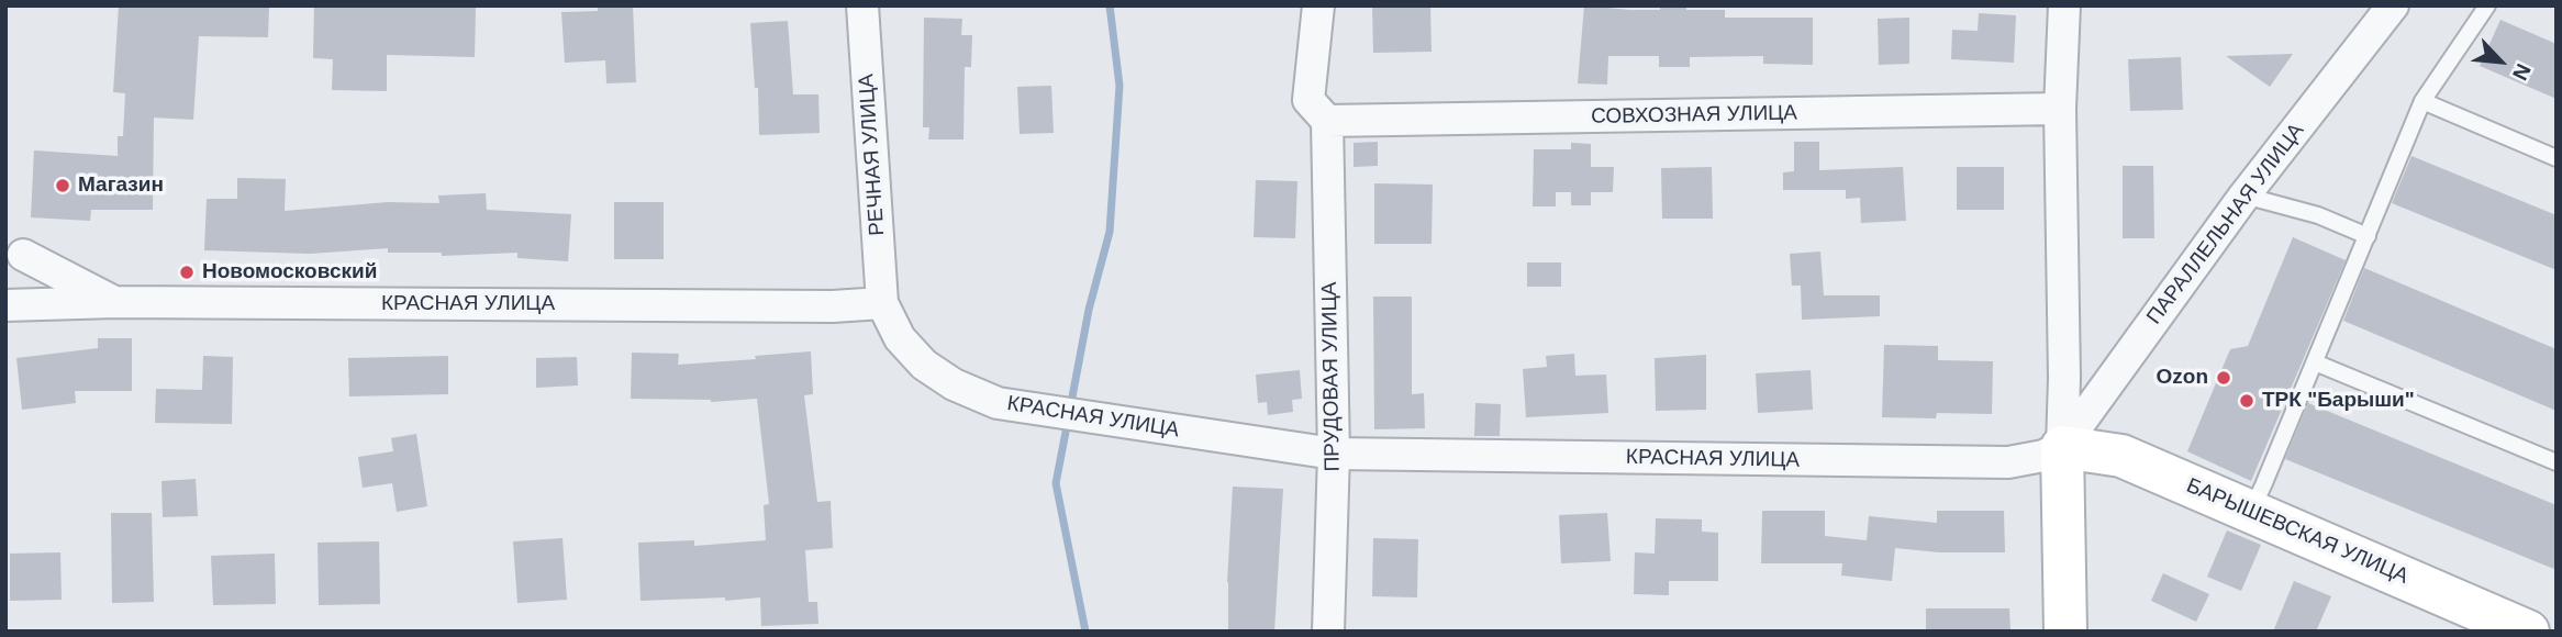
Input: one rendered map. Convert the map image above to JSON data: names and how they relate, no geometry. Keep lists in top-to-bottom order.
{
  "streets": {
    "street": [
      "СОВХОЗНАЯ УЛИЦА",
      "РЕЧНАЯ УЛИЦА",
      "ПАРАЛЛЕЛЬНАЯ УЛИЦА",
      "КРАСНАЯ УЛИЦА",
      "ПРУДОВАЯ УЛИЦА",
      "БАРЫШЕВСКАЯ УЛИЦА"
    ]
  },
  "crossings": [
    ["СОВХОЗНАЯ УЛИЦА", "ПРУДОВАЯ УЛИЦА"],
    ["РЕЧНАЯ УЛИЦА", "КРАСНАЯ УЛИЦА"],
    ["ПАРАЛЛЕЛЬНАЯ УЛИЦА", "КРАСНАЯ УЛИЦА"],
    ["ПАРАЛЛЕЛЬНАЯ УЛИЦА", "БАРЫШЕВСКАЯ УЛИЦА"],
    ["КРАСНАЯ УЛИЦА", "ПРУДОВАЯ УЛИЦА"],
    ["КРАСНАЯ УЛИЦА", "БАРЫШЕВСКАЯ УЛИЦА"]
  ],
  "places": [
    "Магазин",
    "Новомосковский",
    "Ozon",
    "ТРК \"Барыши\""
  ],
  "north": "bottom right"
}
